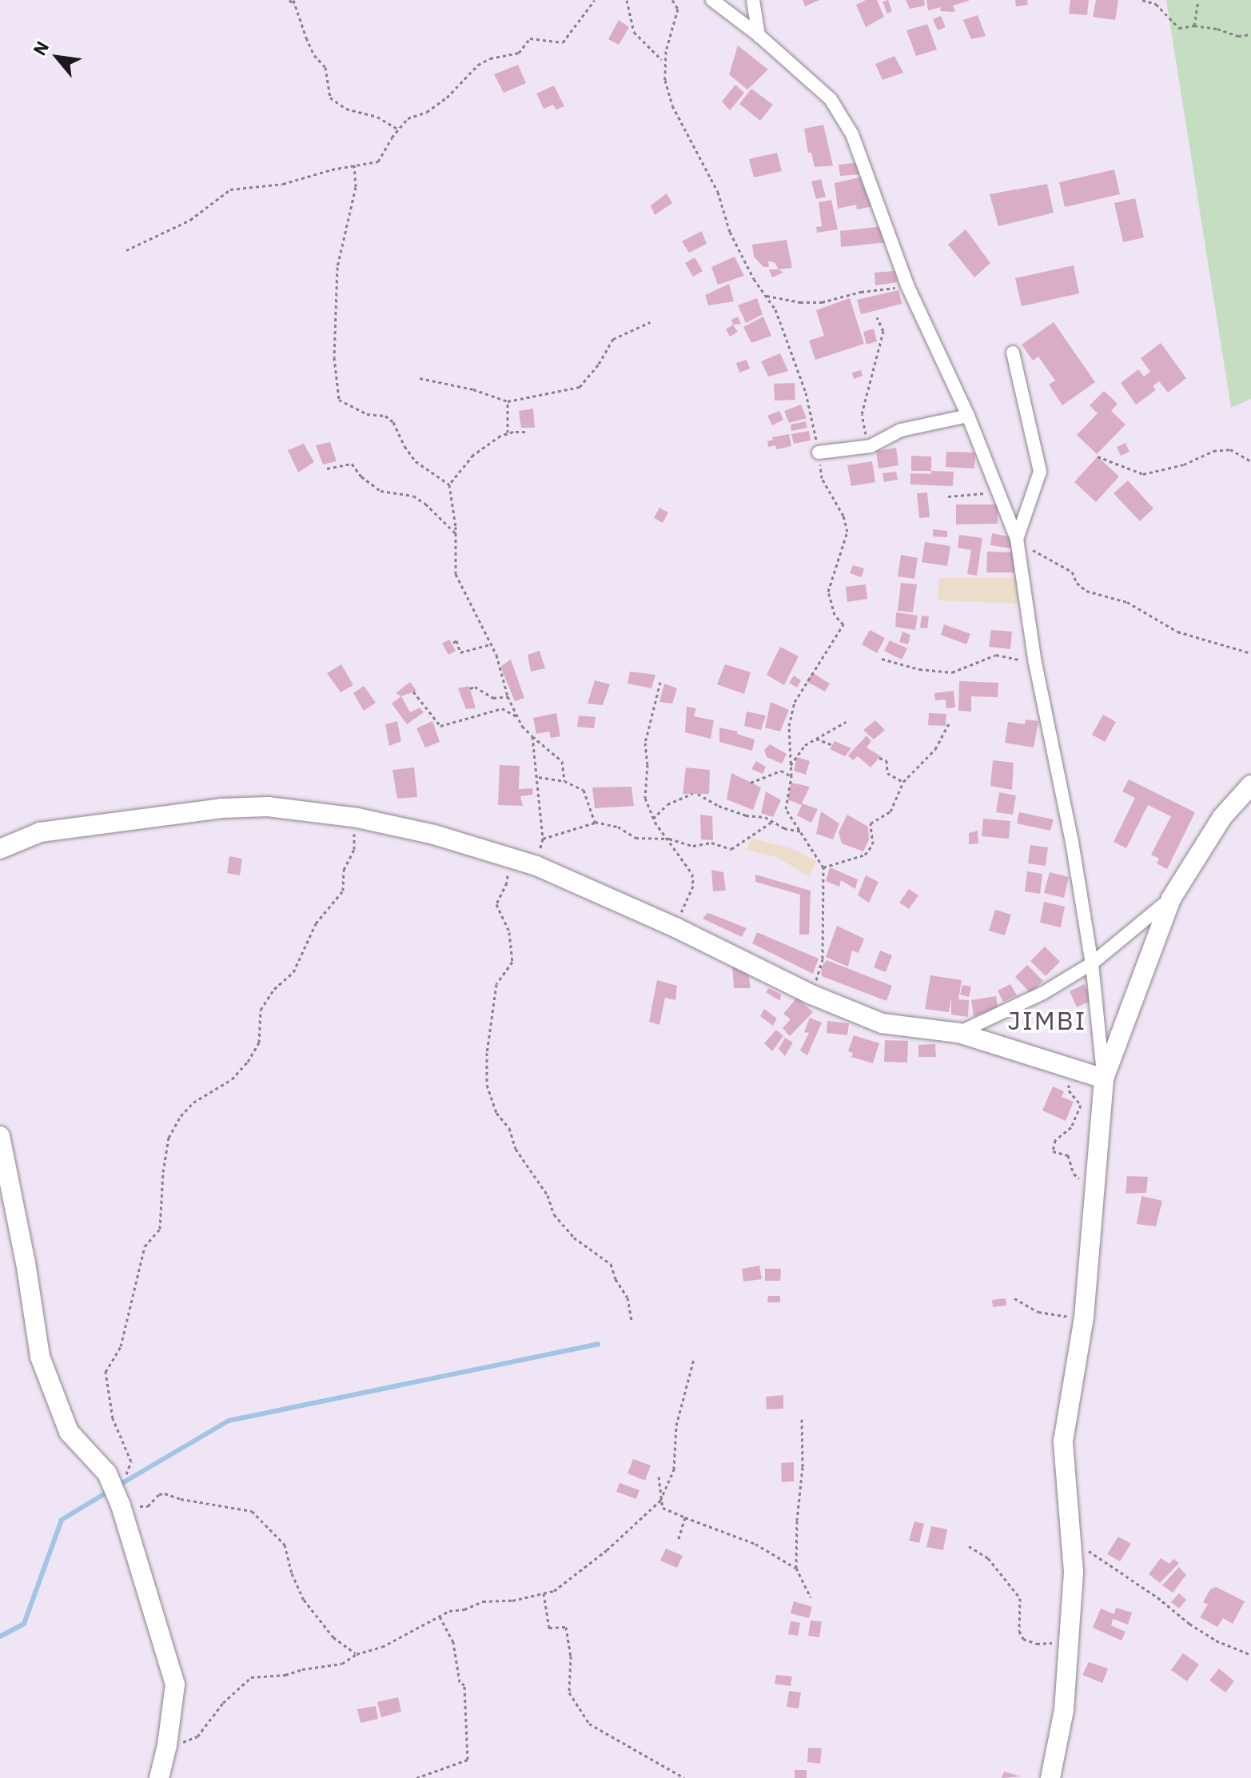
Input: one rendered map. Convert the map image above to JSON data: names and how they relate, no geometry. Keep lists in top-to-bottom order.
{
  "districts": ["JIMBI"],
  "north": "top left"
}
